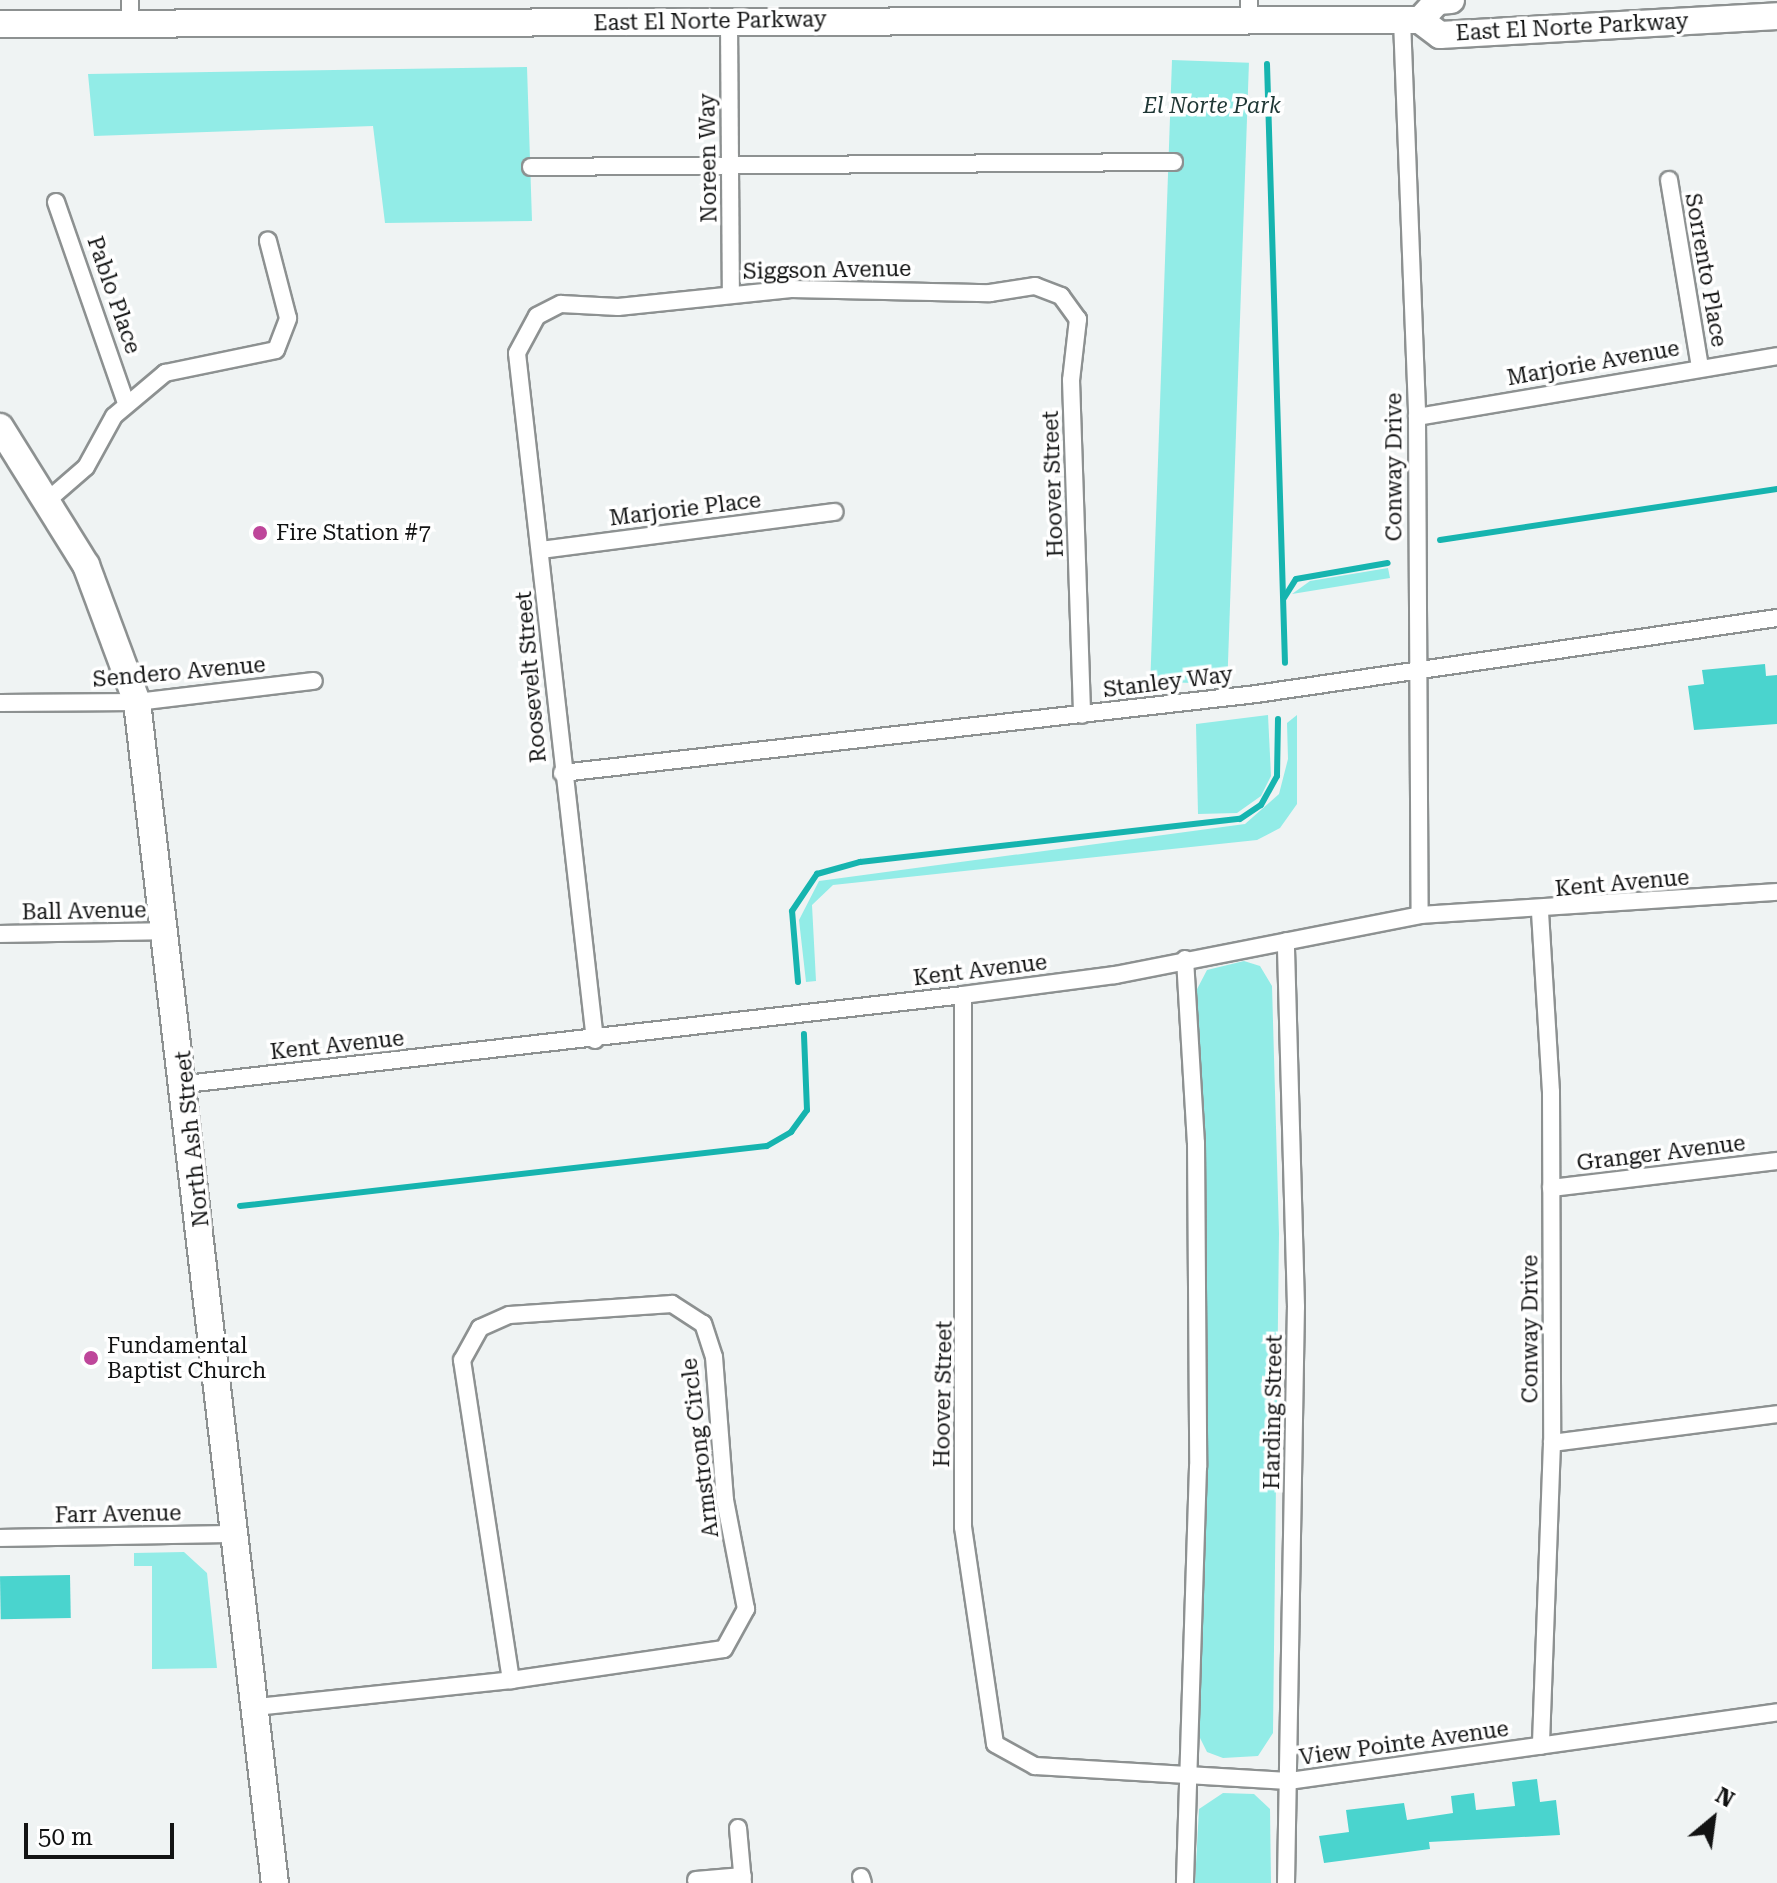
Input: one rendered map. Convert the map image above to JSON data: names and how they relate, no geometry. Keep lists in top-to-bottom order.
{
  "streets": {
    "main road": ["East El Norte Parkway", "North Ash Street"],
    "street": [
      "Noreen Way",
      "Siggson Avenue",
      "Sorrento Place",
      "Pablo Place",
      "Marjorie Avenue",
      "Conway Drive",
      "Hoover Street",
      "Marjorie Place",
      "Sendero Avenue",
      "Roosevelt Street",
      "Stanley Way",
      "Kent Avenue",
      "Ball Avenue",
      "Granger Avenue",
      "Harding Street",
      "Armstrong Circle",
      "Farr Avenue",
      "View Pointe Avenue"
    ]
  },
  "crossings": [
    ["East El Norte Parkway", "Noreen Way"],
    ["East El Norte Parkway", "Conway Drive"],
    ["Noreen Way", "Siggson Avenue"],
    ["Siggson Avenue", "Hoover Street"],
    ["Siggson Avenue", "Roosevelt Street"],
    ["Sorrento Place", "Marjorie Avenue"],
    ["Marjorie Avenue", "Conway Drive"],
    ["Conway Drive", "Stanley Way"],
    ["Conway Drive", "Kent Avenue"],
    ["Conway Drive", "Granger Avenue"],
    ["Conway Drive", "View Pointe Avenue"],
    ["Hoover Street", "Stanley Way"],
    ["Hoover Street", "Kent Avenue"],
    ["Hoover Street", "View Pointe Avenue"],
    ["Marjorie Place", "Roosevelt Street"],
    ["Sendero Avenue", "North Ash Street"],
    ["Roosevelt Street", "Stanley Way"],
    ["Roosevelt Street", "Kent Avenue"],
    ["Kent Avenue", "North Ash Street"],
    ["Kent Avenue", "Harding Street"],
    ["Ball Avenue", "North Ash Street"],
    ["North Ash Street", "Armstrong Circle"],
    ["North Ash Street", "Farr Avenue"],
    ["Harding Street", "View Pointe Avenue"]
  ],
  "parks": ["El Norte Park"],
  "places": ["Fire Station #7", "Fundamental Baptist Church"],
  "scale_bar": "50 m",
  "north": "top right"
}
